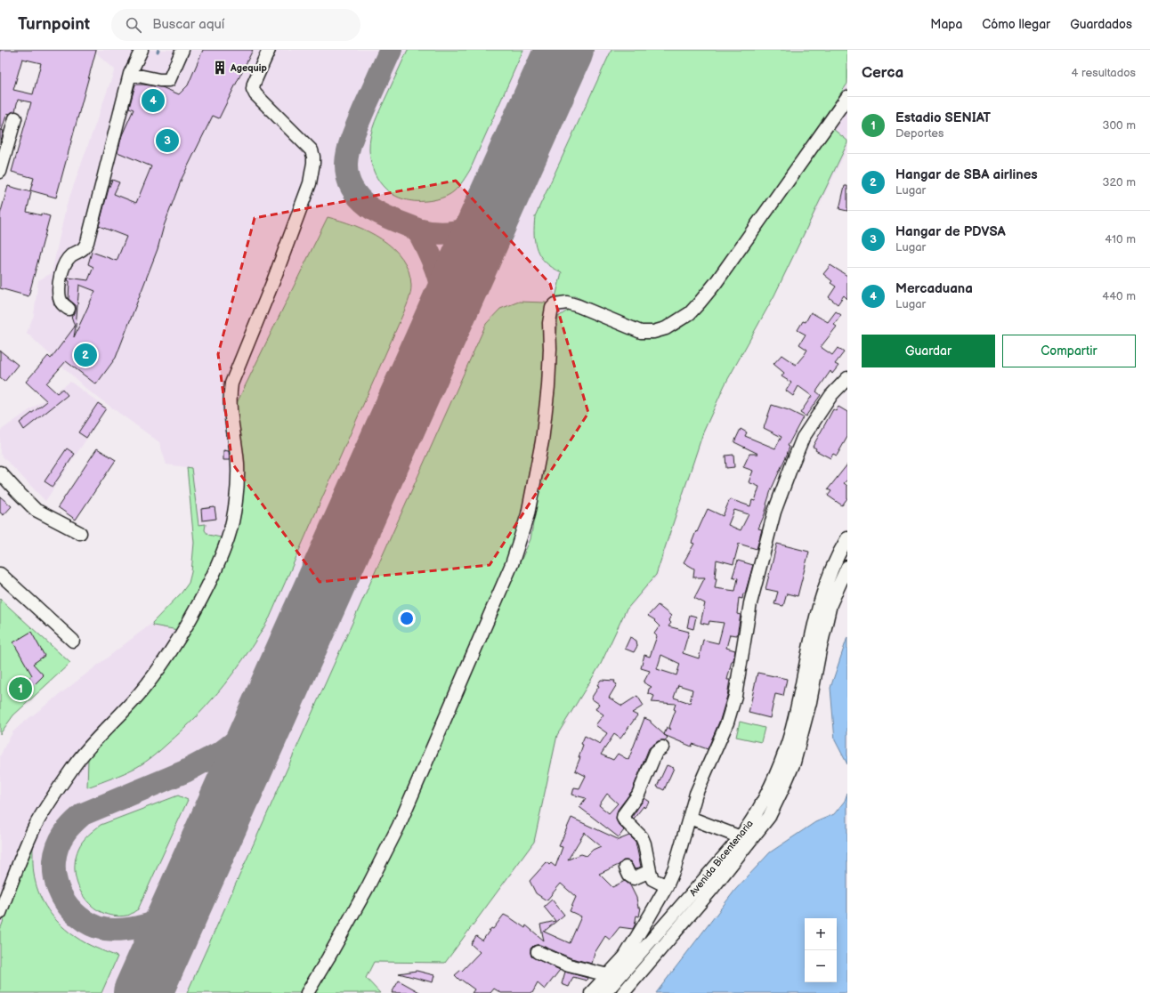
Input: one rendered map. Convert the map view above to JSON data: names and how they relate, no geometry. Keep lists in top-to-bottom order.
{
  "streets": {
    "street": ["Avenida Bicentenaria"]
  },
  "places": {
    "building": ["Agequip"]
  },
  "page": {
    "header": "Turnpoint",
    "search": "Buscar aquí",
    "nav": ["Mapa", "Cómo llegar", "Guardados"],
    "heading": ["Cerca", "4 resultados"],
    "pins": [
      "4",
      "3",
      "2",
      "1"
    ],
    "list": [
      {
        "mark": "1",
        "name": "Estadio SENIAT",
        "note": "Deportes",
        "value": "300 m"
      },
      {
        "mark": "2",
        "name": "Hangar de SBA airlines",
        "note": "Lugar",
        "value": "320 m"
      },
      {
        "mark": "3",
        "name": "Hangar de PDVSA",
        "note": "Lugar",
        "value": "410 m"
      },
      {
        "mark": "4",
        "name": "Mercaduana",
        "note": "Lugar",
        "value": "440 m"
      }
    ],
    "buttons": ["Guardar", "Compartir"],
    "map_buttons": ["+", "−"]
  }
}
